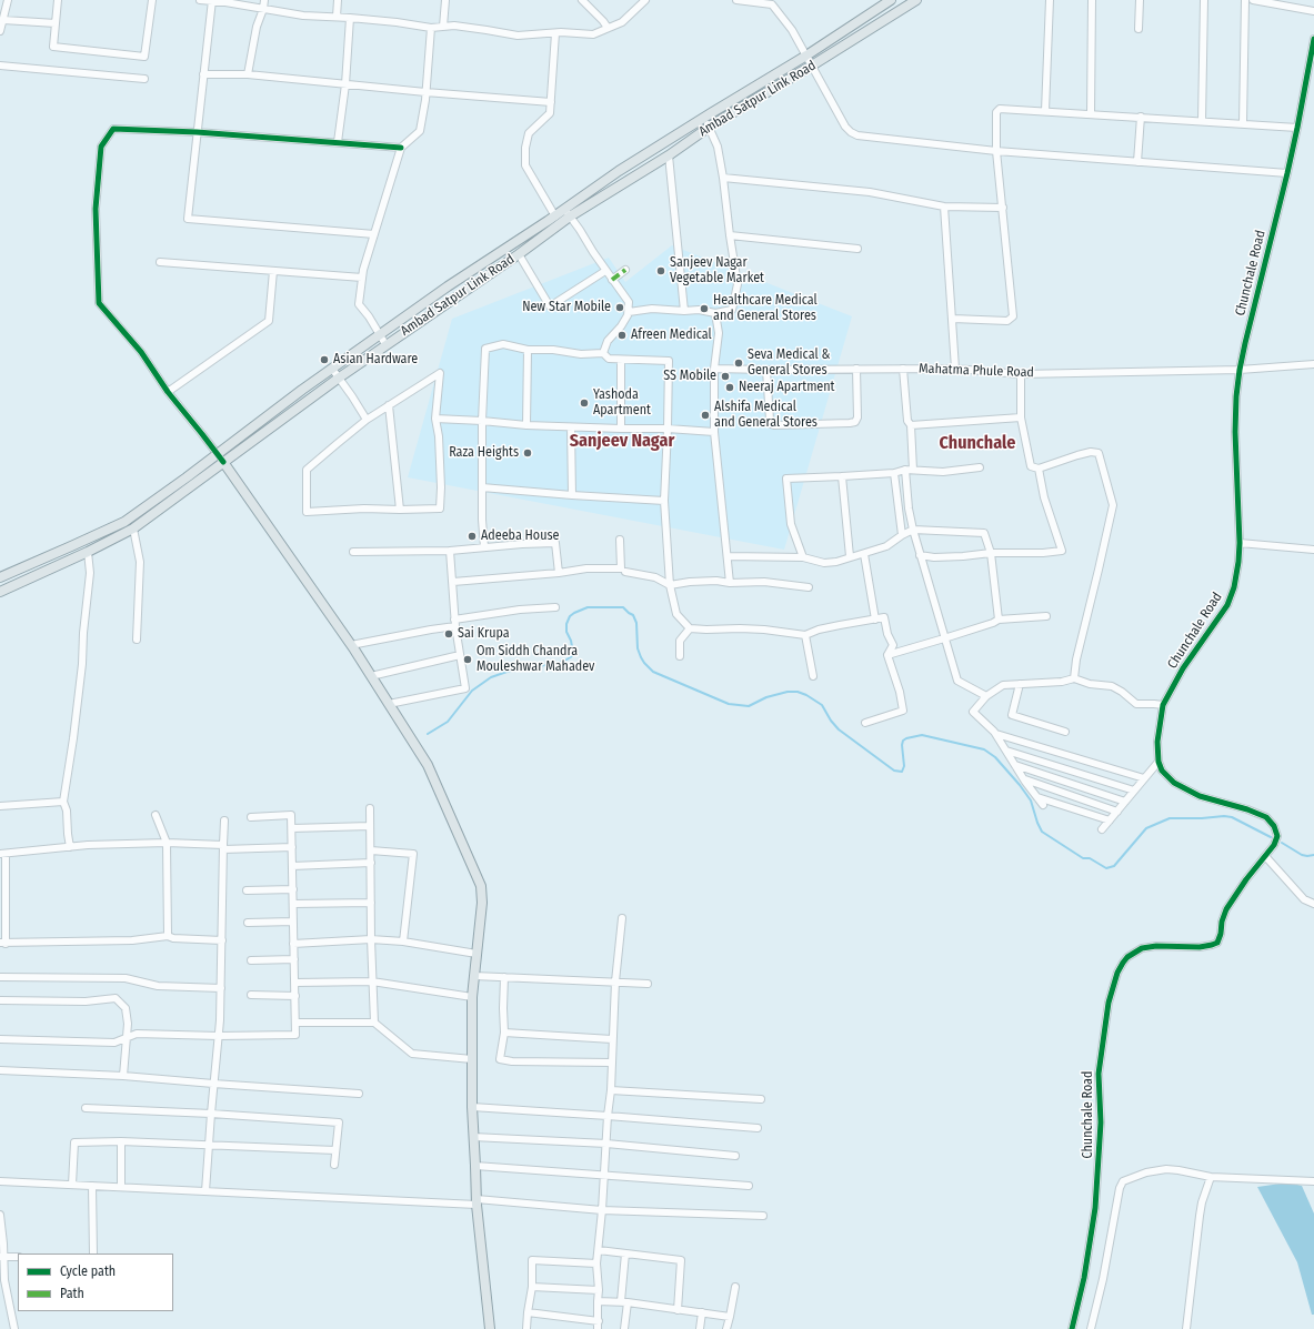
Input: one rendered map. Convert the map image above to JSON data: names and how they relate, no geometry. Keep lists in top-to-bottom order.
{
  "streets": {
    "main road": ["Ambad Satpur Link Road"],
    "street": ["Chunchale Road", "Mahatma Phule Road"]
  },
  "crossings": [
    ["Chunchale Road", "Mahatma Phule Road"]
  ],
  "districts": ["Sanjeev Nagar", "Chunchale"],
  "places": [
    "Sanjeev Nagar Vegetable Market",
    "New Star Mobile",
    "Healthcare Medical and General Stores",
    "Afreen Medical",
    "Asian Hardware",
    "Seva Medical & General Stores",
    "SS Mobile",
    "Neeraj Apartment",
    "Yashoda Apartment",
    "Alshifa Medical and General Stores",
    "Raza Heights",
    "Adeeba House",
    "Sai Krupa",
    "Om Siddh Chandra Mouleshwar Mahadev"
  ],
  "legend": ["Cycle path", "Path"]
}
